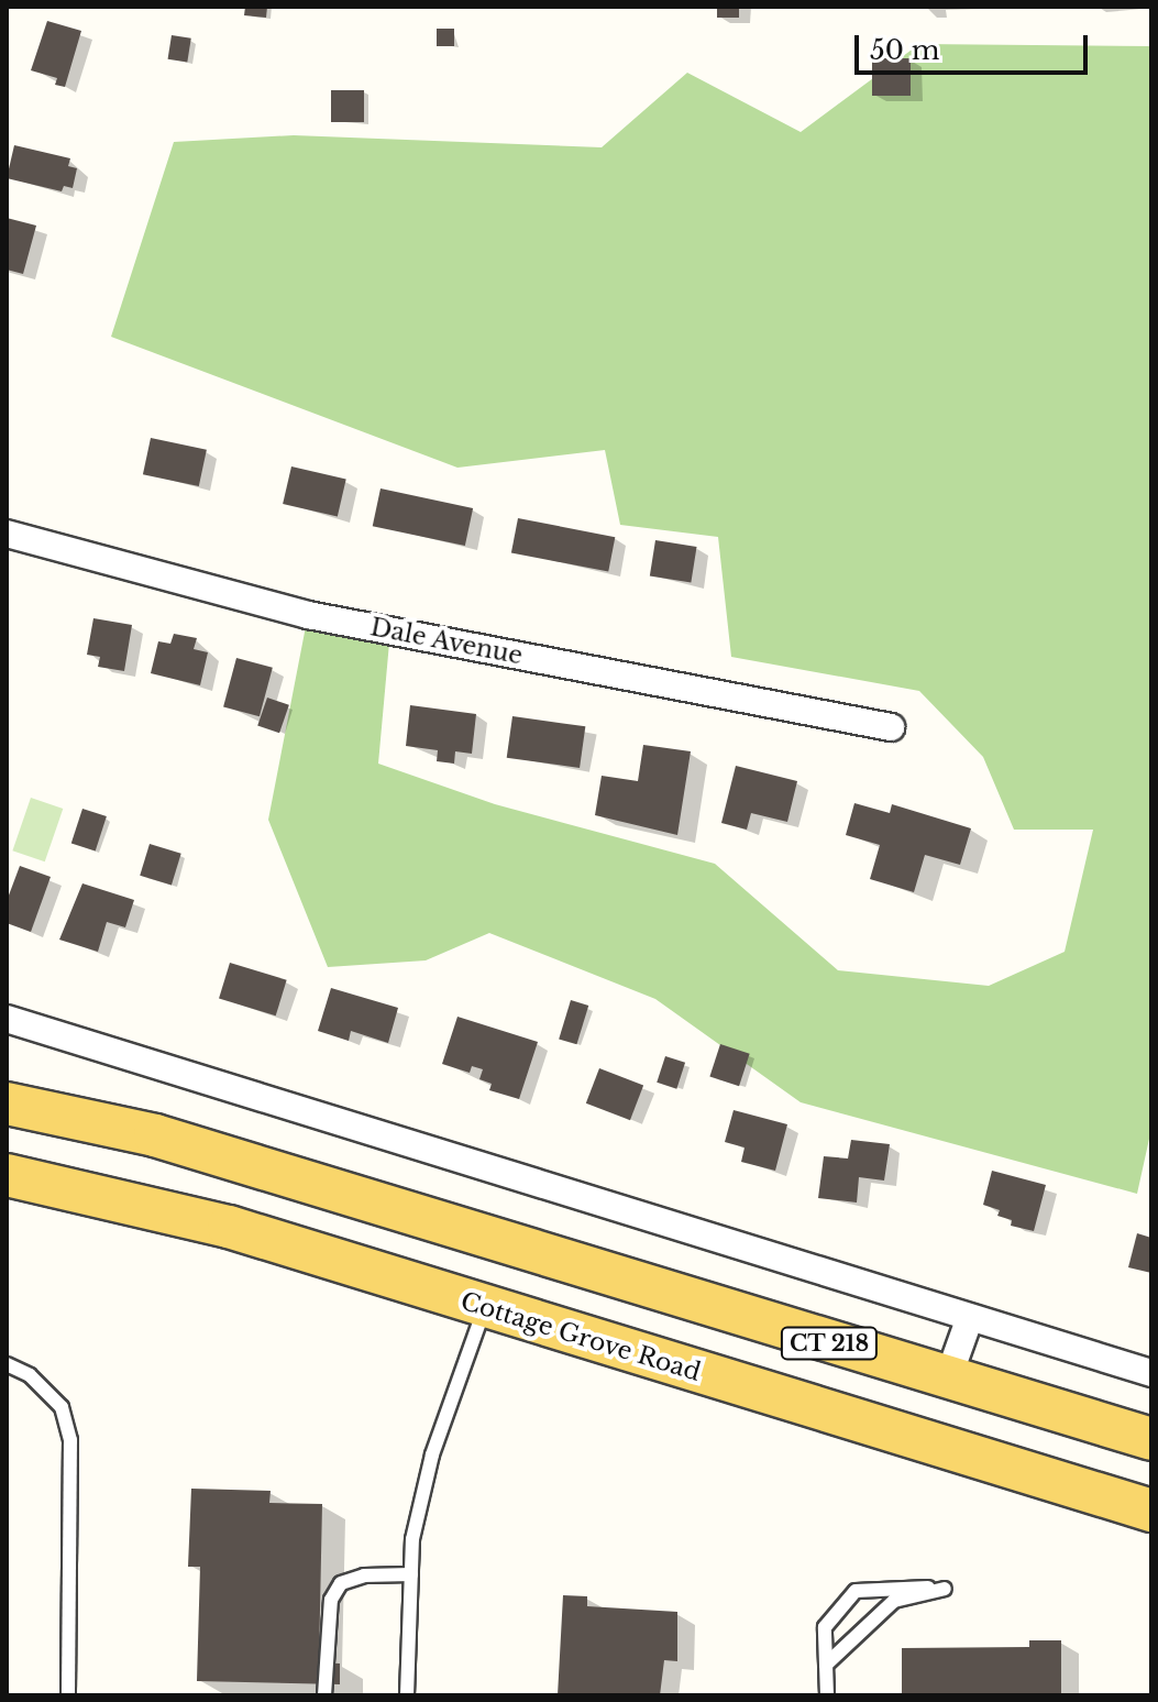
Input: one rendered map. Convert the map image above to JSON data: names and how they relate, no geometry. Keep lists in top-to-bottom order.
{
  "streets": {
    "main road": ["Cottage Grove Road", "CT 218"],
    "street": ["Dale Avenue"]
  },
  "scale_bar": "50 m"
}
